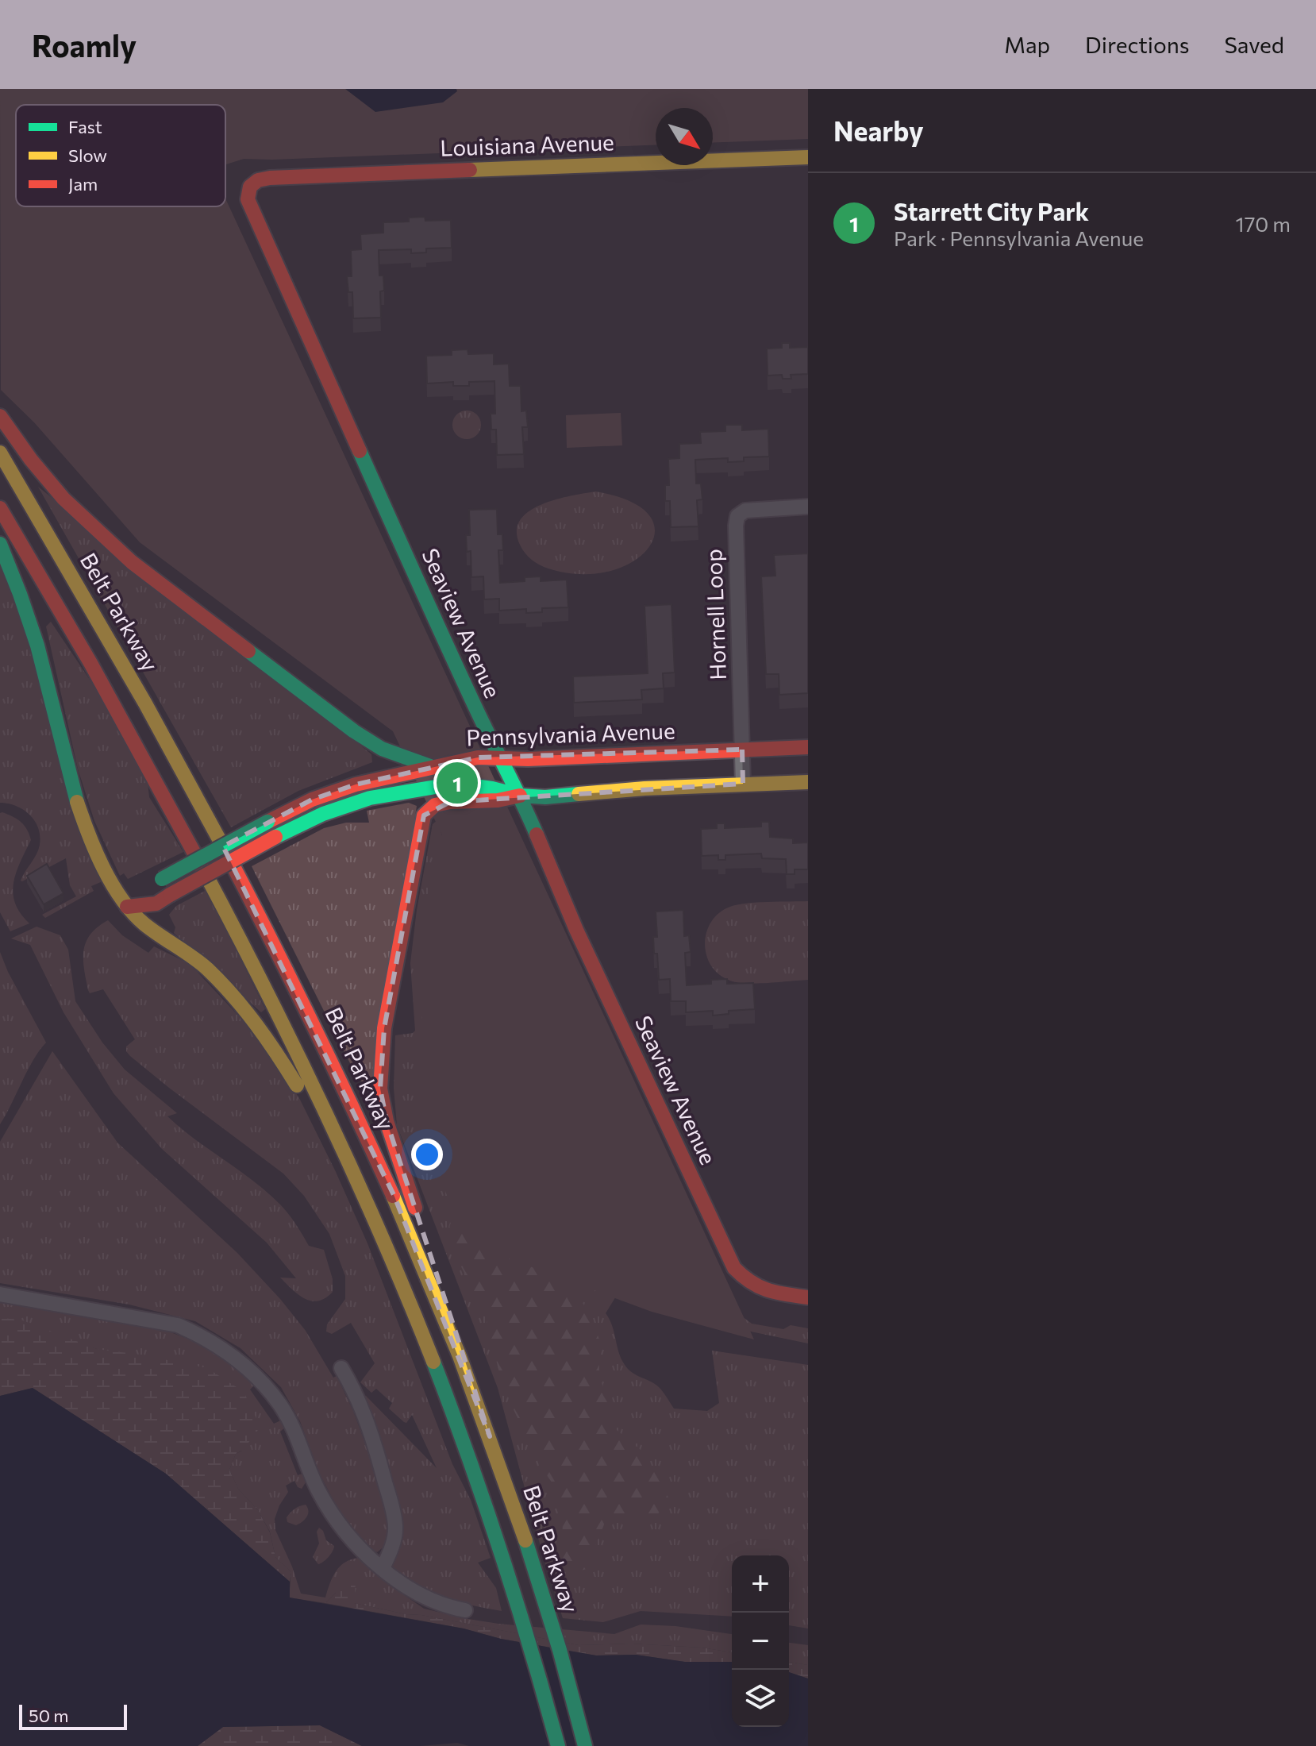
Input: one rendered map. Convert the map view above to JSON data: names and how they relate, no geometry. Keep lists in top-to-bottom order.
{
  "streets": {
    "main road": [
      "Louisiana Avenue",
      "Belt Parkway",
      "Seaview Avenue",
      "Pennsylvania Avenue"
    ],
    "street": ["Hornell Loop"]
  },
  "crossings": [
    ["Louisiana Avenue", "Seaview Avenue"],
    ["Hornell Loop", "Pennsylvania Avenue"],
    ["Seaview Avenue", "Pennsylvania Avenue"]
  ],
  "legend": ["Fast", "Slow", "Jam"],
  "scale_bar": "50 m",
  "north": "bottom right",
  "page": {
    "header": "Roamly",
    "nav": ["Map", "Directions", "Saved"],
    "heading": "Nearby",
    "list": [
      {
        "mark": "1",
        "name": "Starrett City Park",
        "note": "Park · Pennsylvania Avenue",
        "value": "170 m"
      }
    ],
    "pins": "1",
    "map_buttons": ["+", "−"],
    "scale": "50 m"
  }
}
